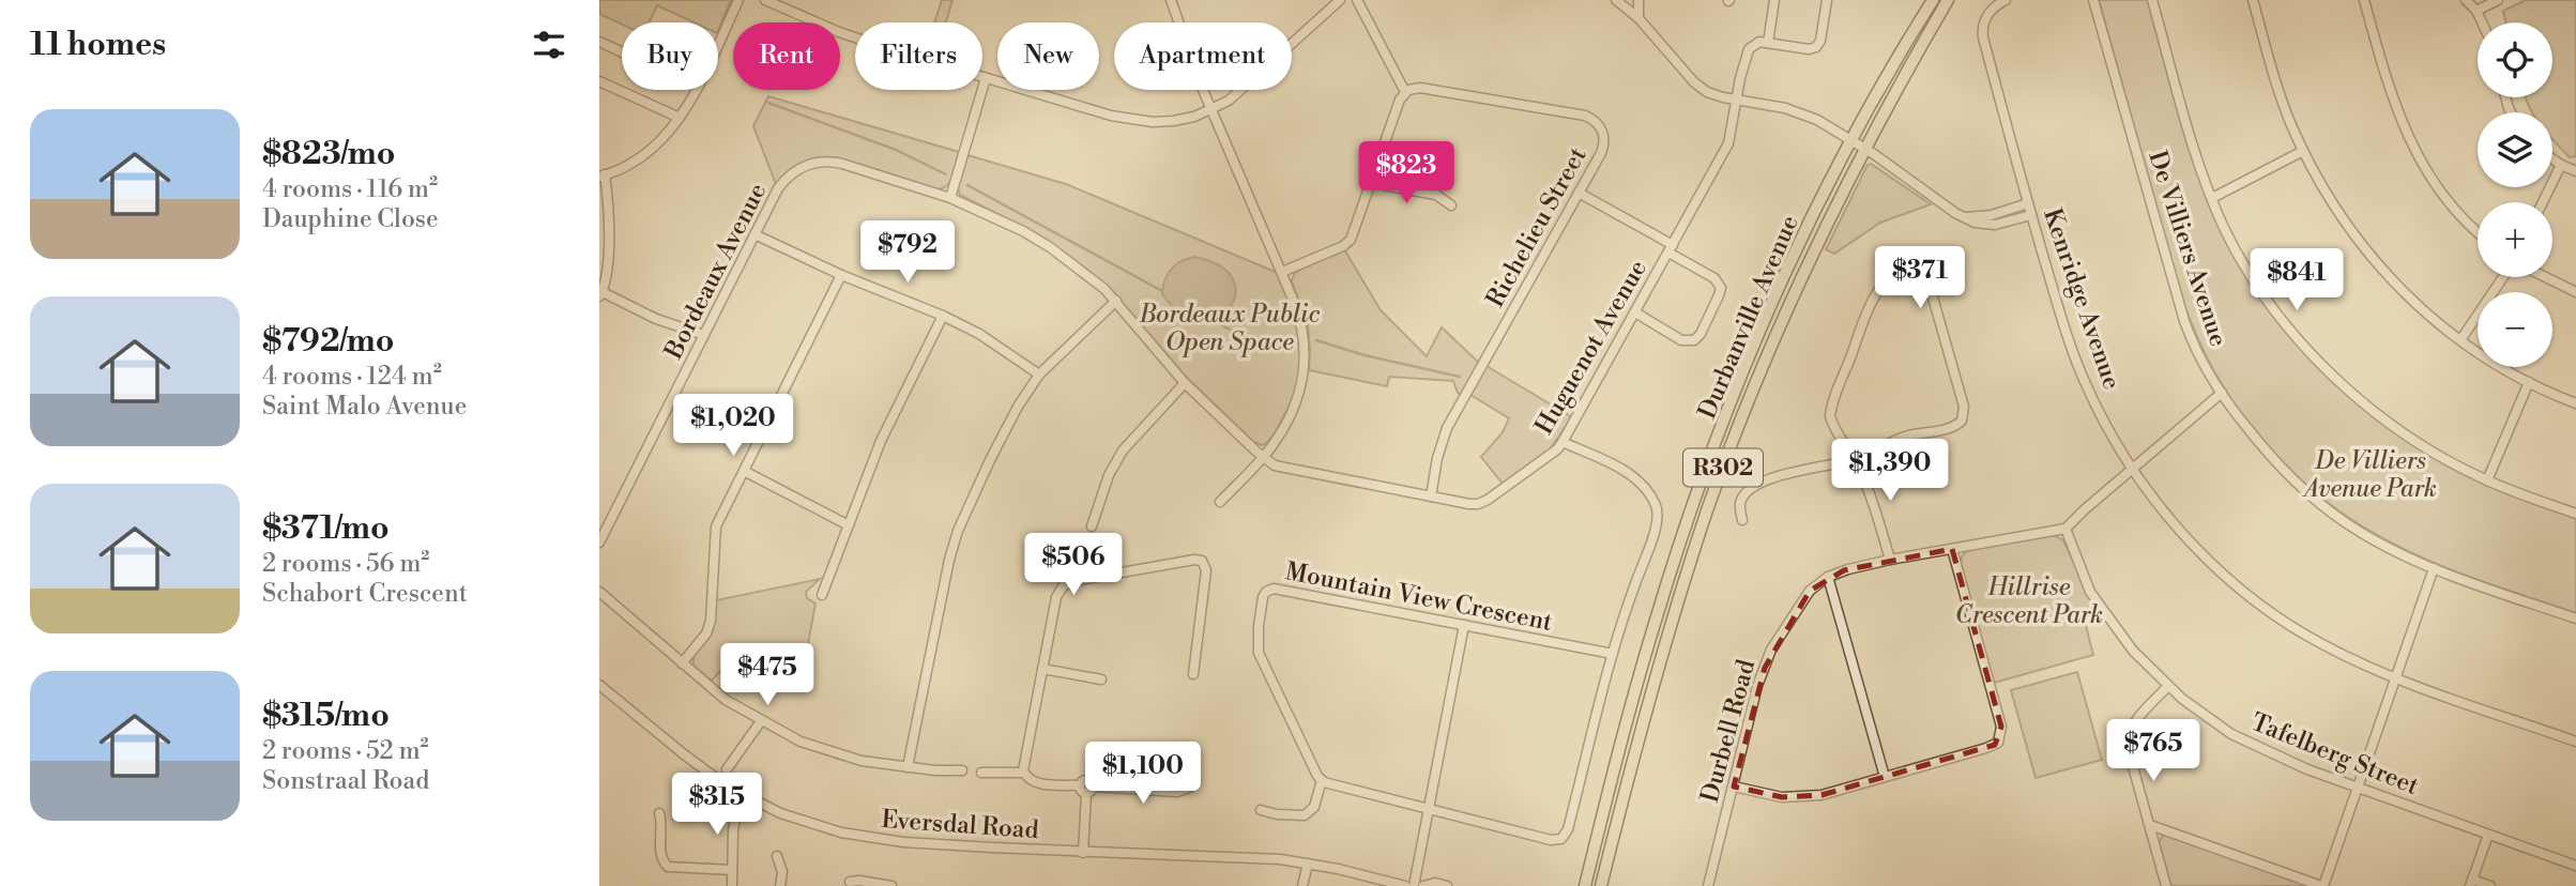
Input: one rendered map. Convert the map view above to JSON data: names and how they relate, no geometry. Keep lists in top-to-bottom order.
{
  "streets": {
    "main road": ["Durbanville Avenue", "R302"],
    "street": [
      "Richelieu Street",
      "De Villiers Avenue",
      "Bordeaux Avenue",
      "Kenridge Avenue",
      "Huguenot Avenue",
      "Mountain View Crescent",
      "Durbell Road",
      "Tafelberg Street",
      "Eversdal Road"
    ]
  },
  "crossings": [
    ["Richelieu Street", "Huguenot Avenue"],
    ["Bordeaux Avenue", "Huguenot Avenue"],
    ["Durbell Road", "Tafelberg Street"]
  ],
  "parks": ["Bordeaux Public Open Space", "De Villiers Avenue Park", "Hillrise Crescent Park"],
  "page": {
    "heading": "11 homes",
    "map_buttons": ["+", "−"],
    "chip": [
      "Buy",
      "Rent",
      "Filters",
      "New",
      "Apartment"
    ],
    "list": [
      {
        "name": "$823/mo",
        "note": "4 rooms · 116 m² · Dauphine Close"
      },
      {
        "name": "$792/mo",
        "note": "4 rooms · 124 m² · Saint Malo Avenue"
      },
      {
        "name": "$371/mo",
        "note": "2 rooms · 56 m² · Schabort Crescent"
      },
      {
        "name": "$315/mo",
        "note": "2 rooms · 52 m² · Sonstraal Road"
      }
    ],
    "price": [
      "$823",
      "$792",
      "$371",
      "$841",
      "$1,020",
      "$1,390",
      "$506",
      "$475",
      "$765",
      "$1,100",
      "$315"
    ]
  }
}
